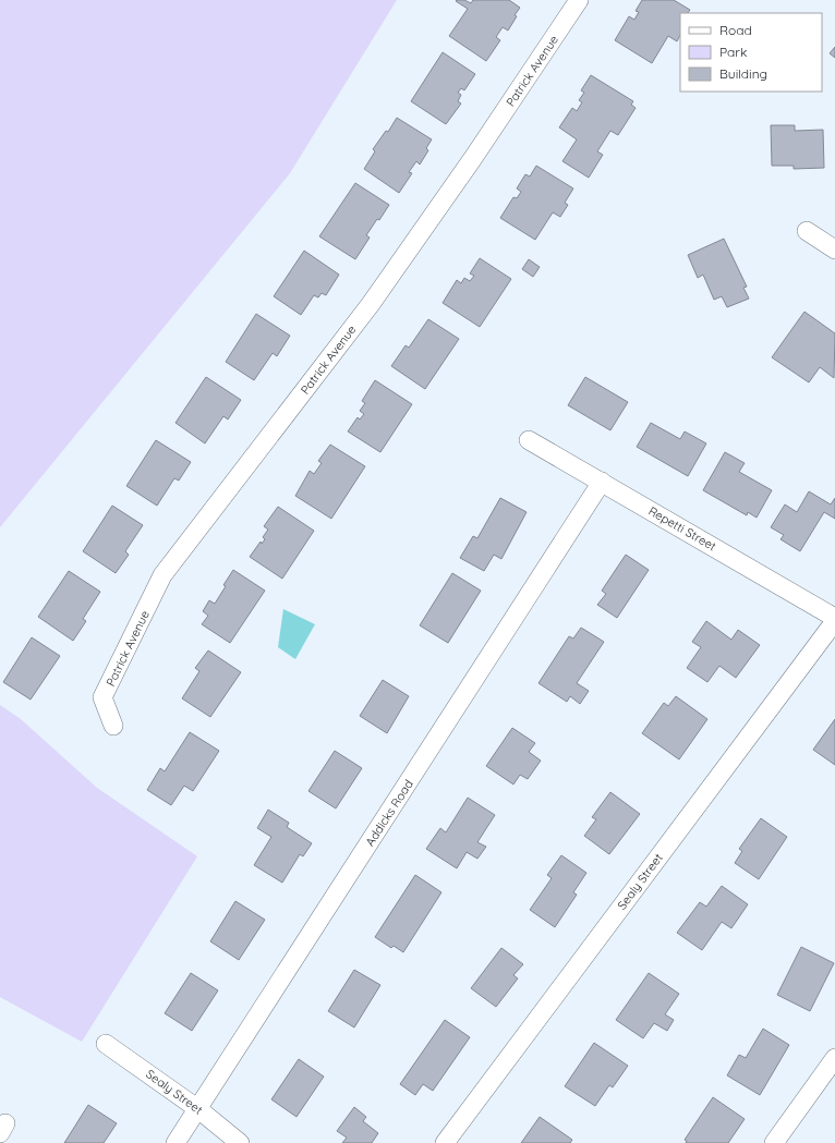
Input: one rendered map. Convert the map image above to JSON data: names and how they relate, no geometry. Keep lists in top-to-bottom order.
{
  "streets": {
    "street": [
      "Patrick Avenue",
      "Repetti Street",
      "Addicks Road",
      "Sealy Street"
    ]
  },
  "crossings": [
    ["Repetti Street", "Addicks Road"],
    ["Addicks Road", "Sealy Street"]
  ],
  "legend": ["Road", "Park", "Building"]
}
